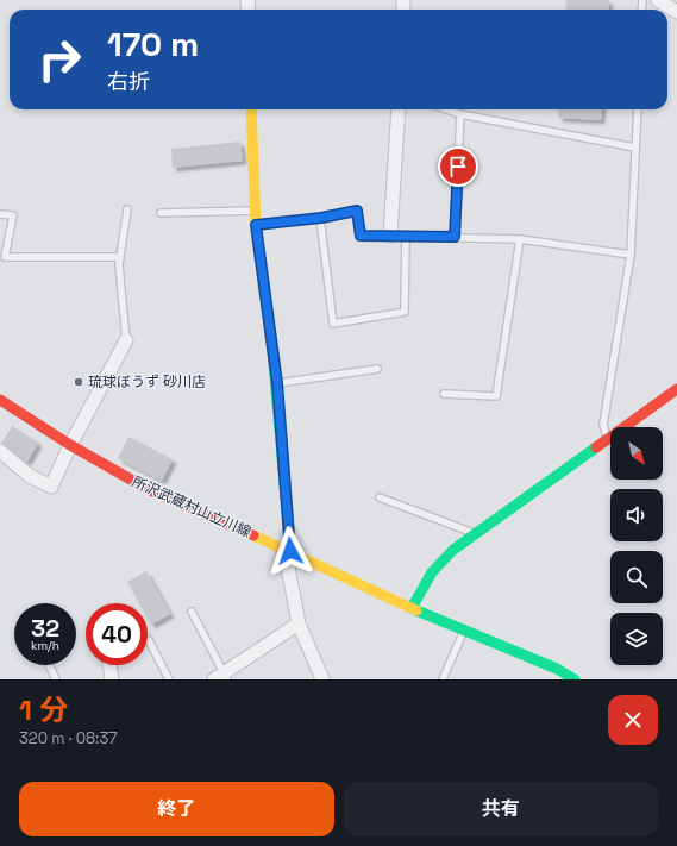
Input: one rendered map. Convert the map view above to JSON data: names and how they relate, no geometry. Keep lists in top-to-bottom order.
{
  "streets": {
    "street": ["所沢武蔵村山立川線"]
  },
  "places": ["琉球ぼうず 砂川店"],
  "north": "bottom right",
  "page": {
    "turn": ["170 m", "右折"],
    "speed": "32 km/h",
    "limit": "40",
    "heading": ["1 分", "320 m · 08:37"],
    "buttons": ["終了", "共有"]
  }
}
